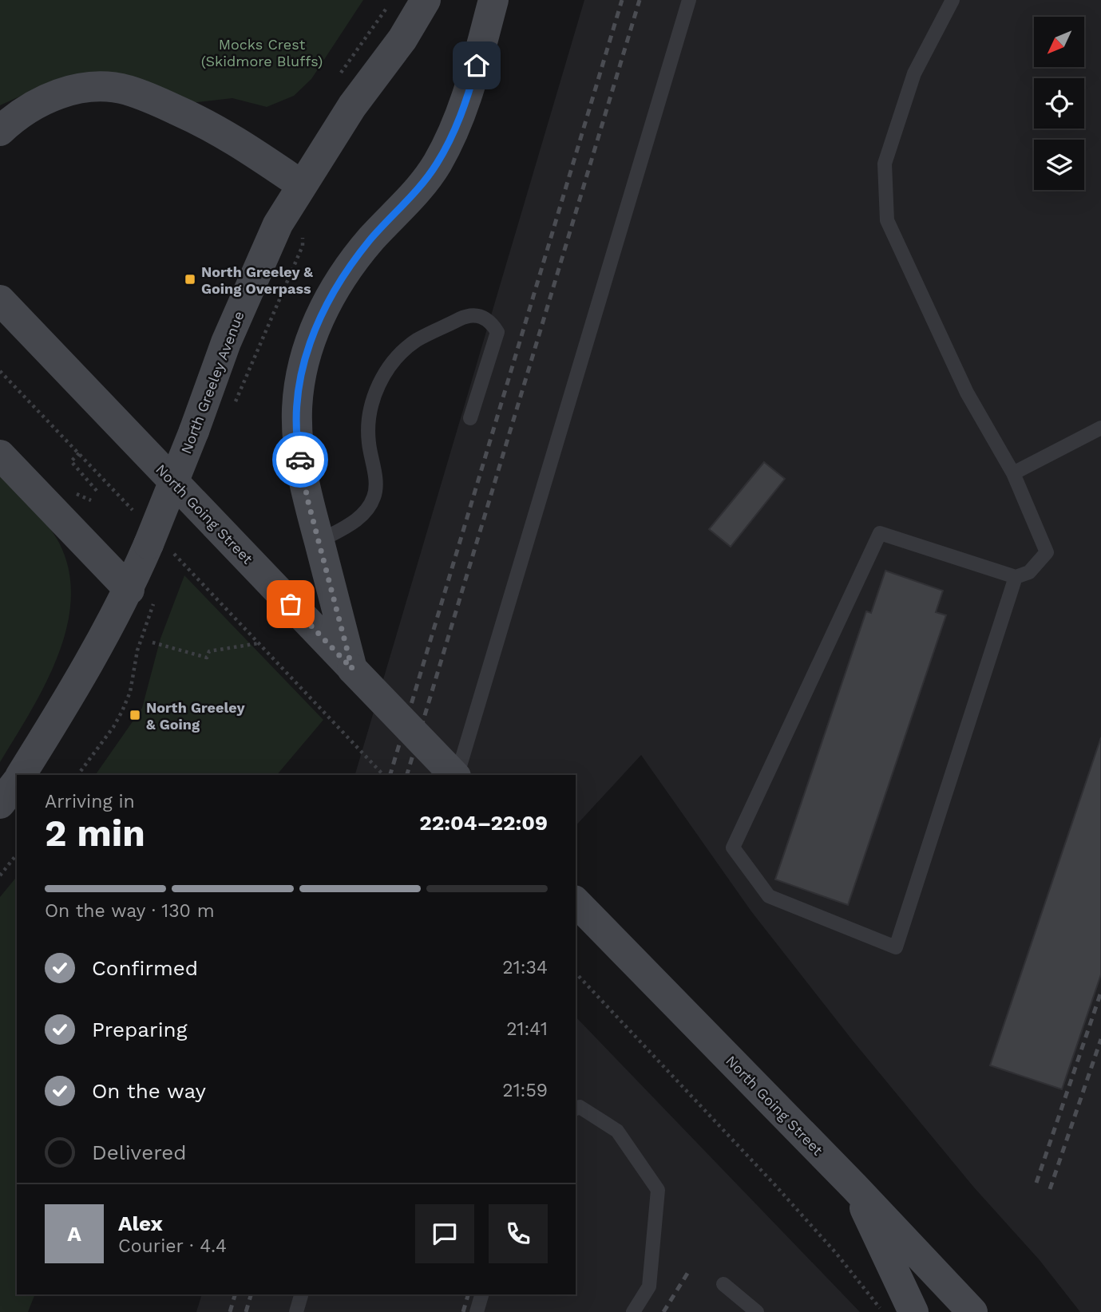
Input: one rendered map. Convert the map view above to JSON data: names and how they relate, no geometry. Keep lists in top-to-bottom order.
{
  "streets": {
    "main road": ["North Greeley Avenue", "North Going Street"]
  },
  "parks": ["Mocks Crest (Skidmore Bluffs)"],
  "places": {
    "transit": ["North Greeley & Going Overpass", "North Greeley & Going"]
  },
  "north": "bottom left",
  "page": {
    "heading": ["2 min", "Arriving in", "22:04–22:09"],
    "panel": ["Alex", "Courier · 4.4"],
    "bar": "On the way · 130 m",
    "list": [
      ["Confirmed", "21:34"],
      ["Preparing", "21:41"],
      ["On the way", "21:59"],
      "Delivered"
    ],
    "round": "A"
  }
}
